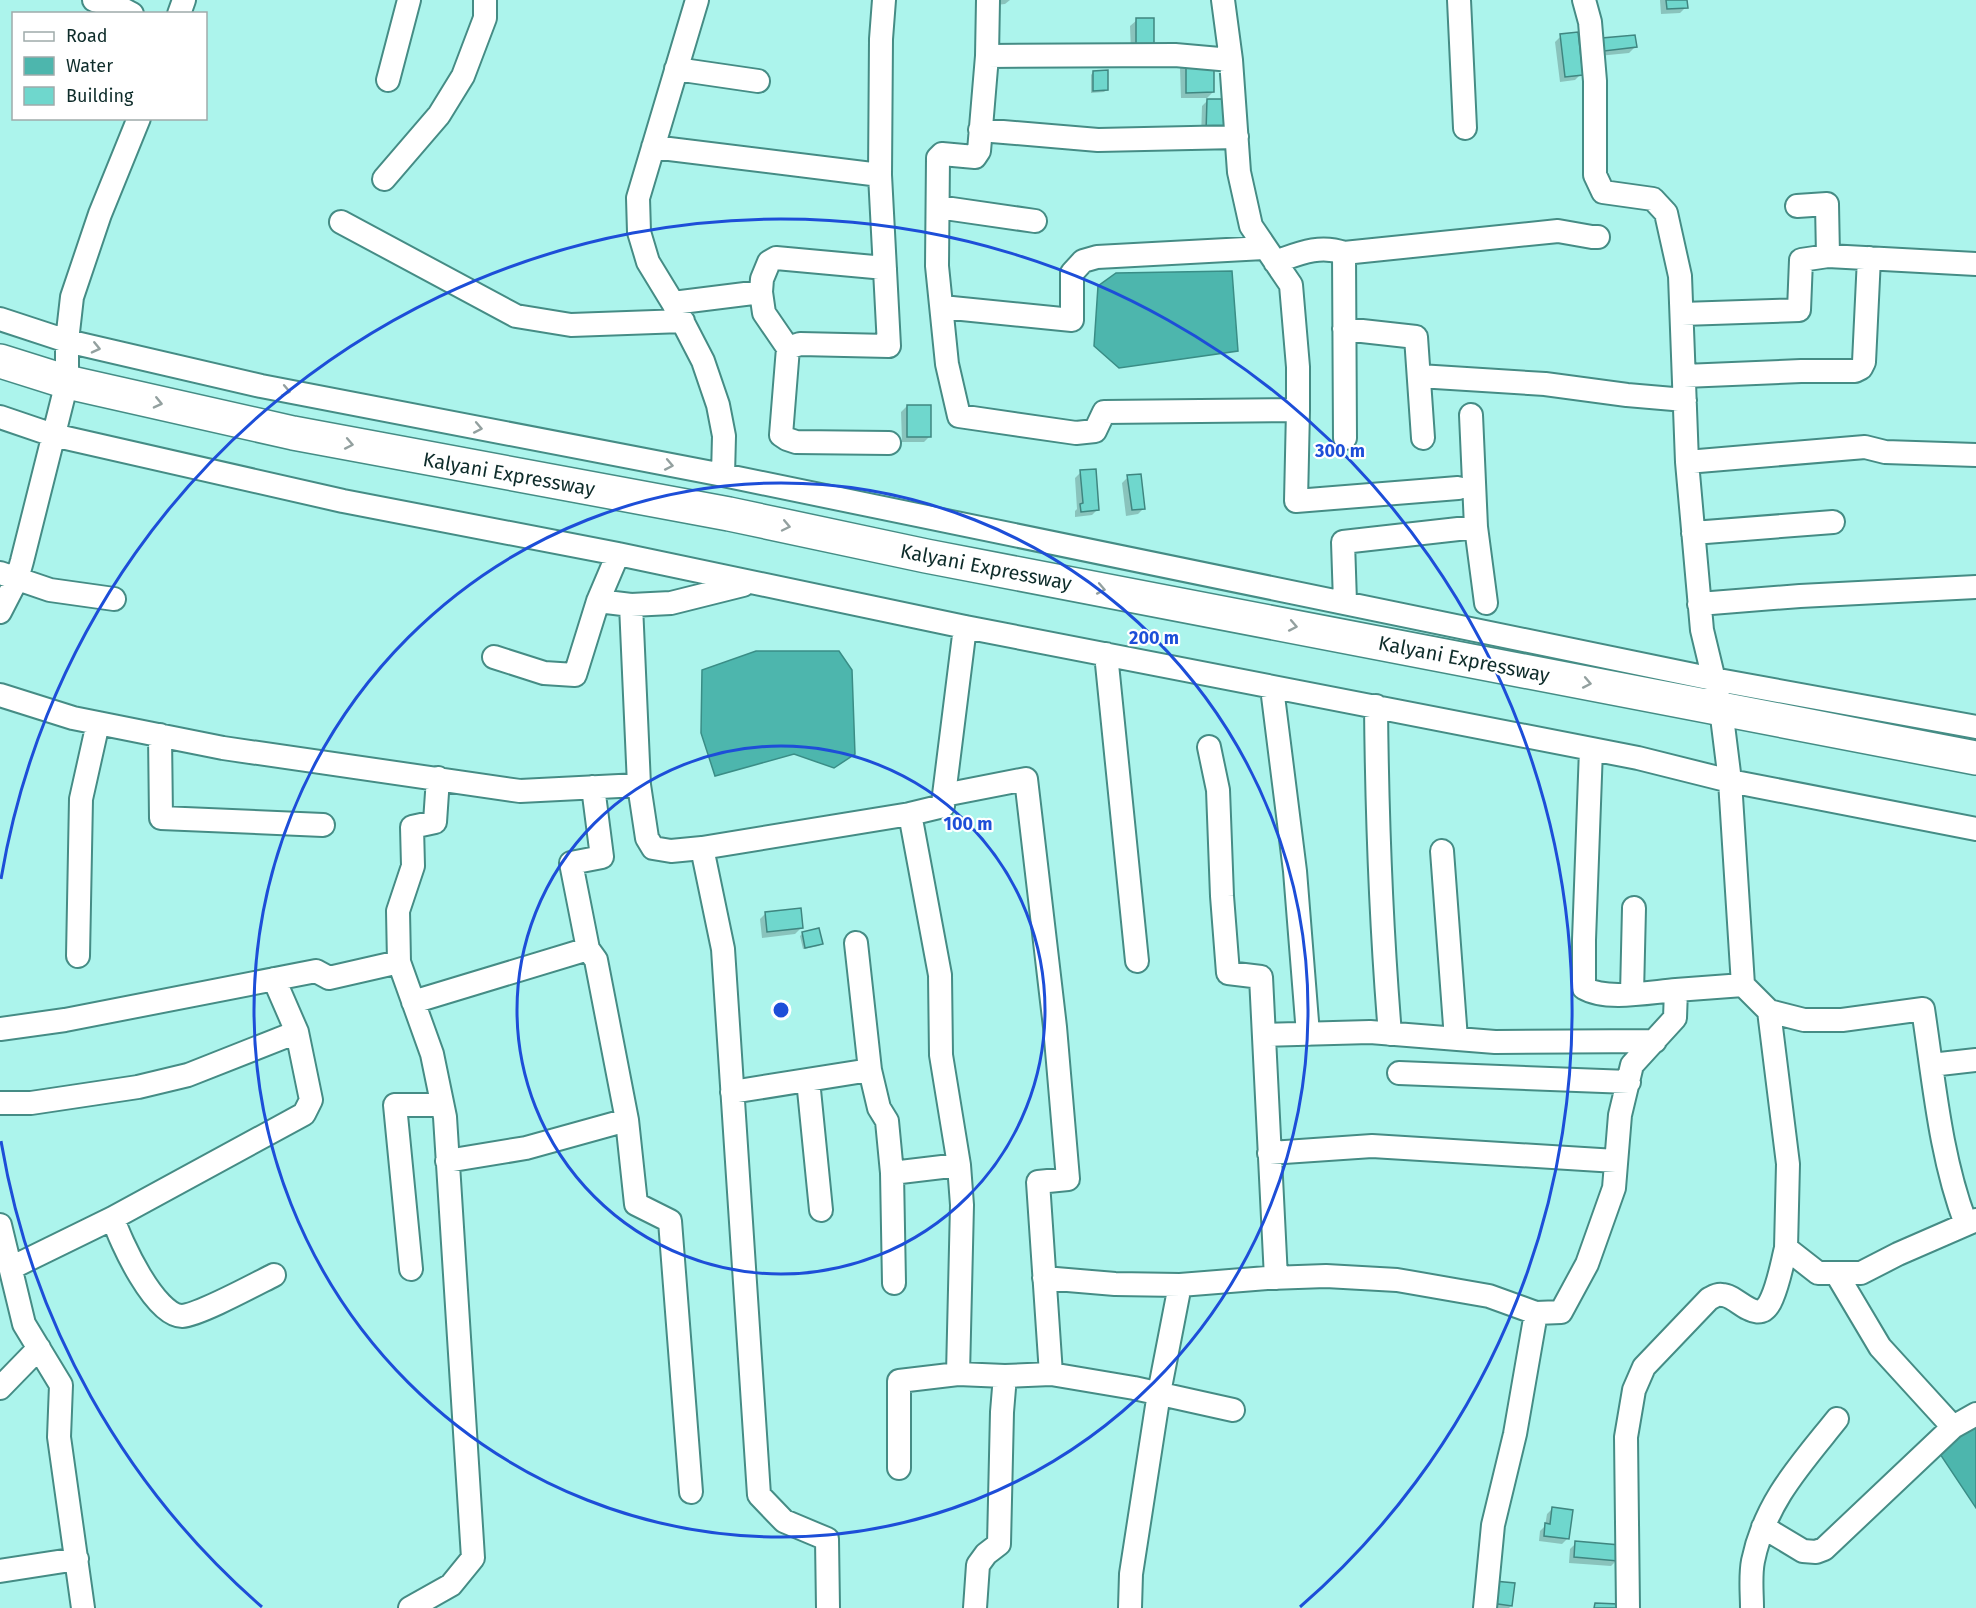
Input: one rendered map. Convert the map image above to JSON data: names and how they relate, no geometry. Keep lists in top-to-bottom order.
{
  "streets": {
    "highway": ["Kalyani Expressway"]
  },
  "one_way": ["Kalyani Expressway"],
  "legend": ["Road", "Water", "Building"],
  "rings": ["300 m", "200 m", "100 m"]
}
